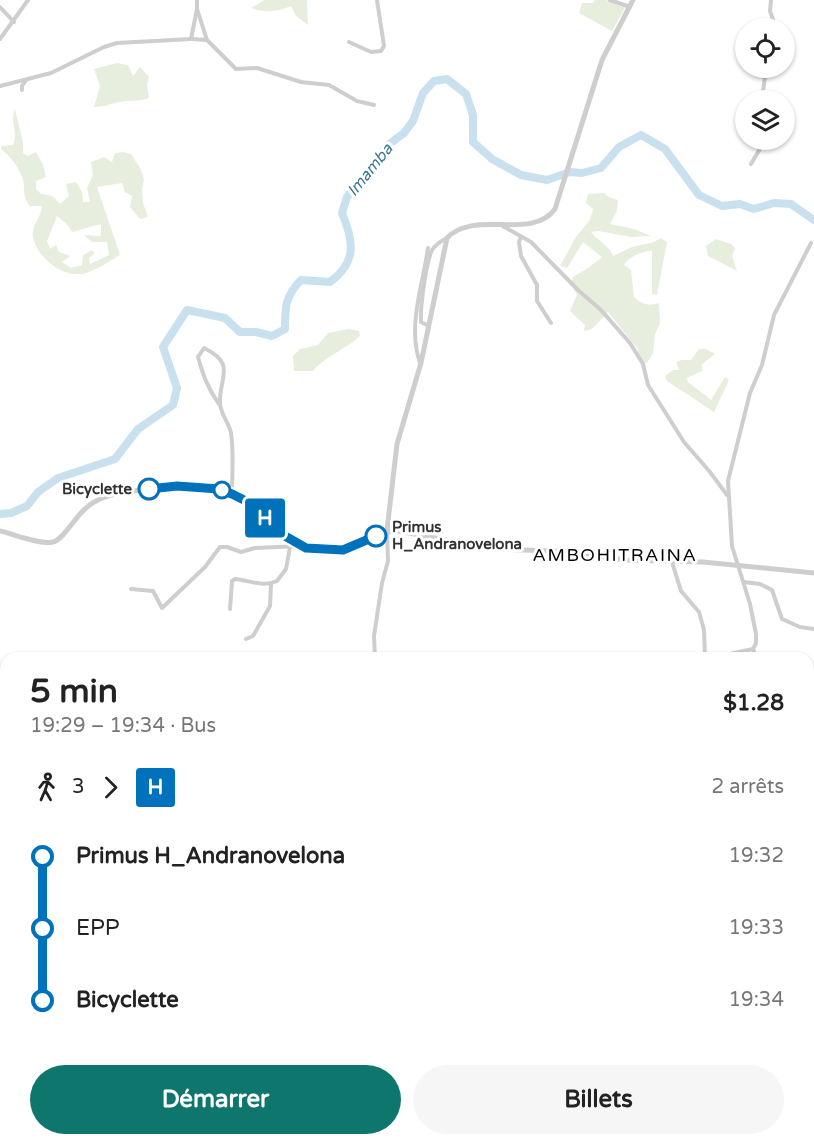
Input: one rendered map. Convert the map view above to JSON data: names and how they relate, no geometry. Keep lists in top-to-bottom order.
{
  "districts": ["AMBOHITRAINA"],
  "water": ["Imamba"],
  "places": ["Bicyclette", "Primus H_Andranovelona"],
  "lines": ["bus line H"],
  "page": {
    "on_map": "H",
    "heading": ["5 min", "19:29 – 19:34 · Bus", "$1.28"],
    "legs": ["3", "H", "2 arrêts"],
    "list": [
      {
        "name": "Primus H_Andranovelona",
        "value": "19:32"
      },
      {
        "name": "EPP",
        "value": "19:33"
      },
      {
        "name": "Bicyclette",
        "value": "19:34"
      }
    ],
    "buttons": ["Démarrer", "Billets"]
  }
}
